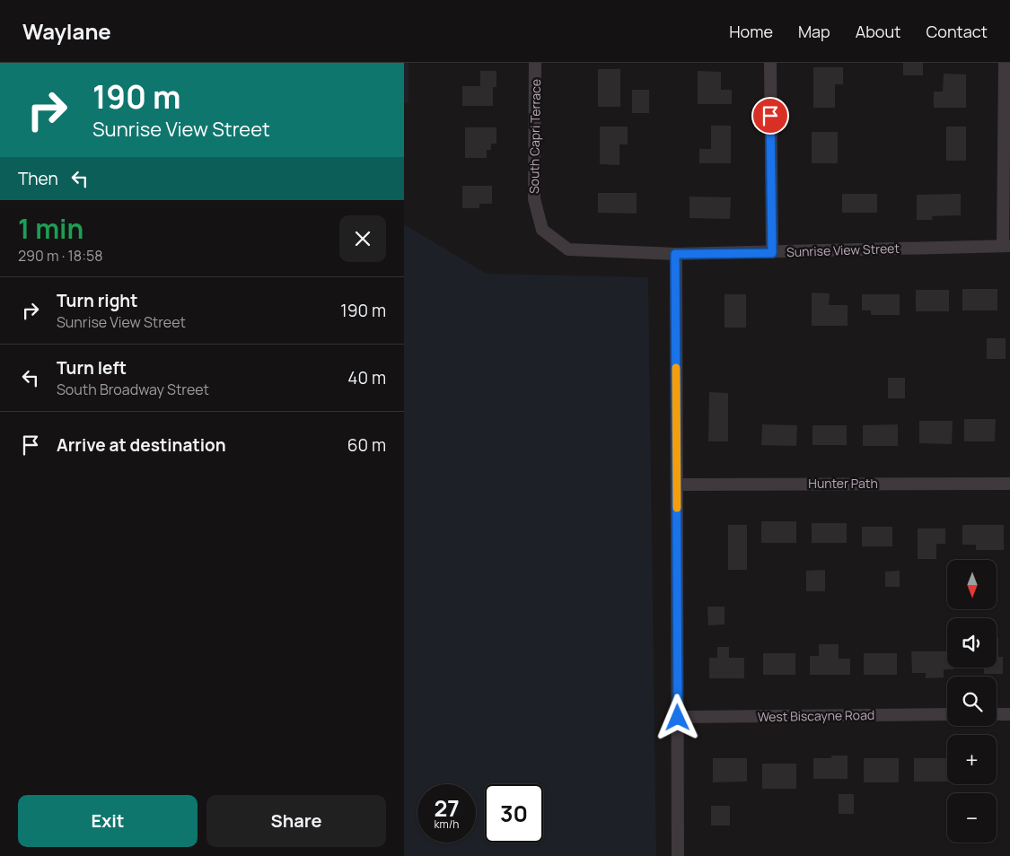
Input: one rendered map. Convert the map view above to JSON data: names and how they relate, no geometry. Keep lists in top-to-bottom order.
{
  "streets": {
    "street": [
      "South Capri Terrace",
      "Sunrise View Street",
      "Hunter Path",
      "West Biscayne Road"
    ]
  },
  "crossings": [
    ["South Capri Terrace", "Sunrise View Street"]
  ],
  "north": "bottom",
  "page": {
    "header": "Waylane",
    "nav": [
      "Home",
      "Map",
      "About",
      "Contact"
    ],
    "turn": ["190 m", "Sunrise View Street"],
    "then": "Then",
    "heading": ["1 min", "290 m · 18:58"],
    "list": [
      {
        "name": "Turn right",
        "note": "Sunrise View Street",
        "value": "190 m"
      },
      {
        "name": "Turn left",
        "note": "South Broadway Street",
        "value": "40 m"
      },
      {
        "name": "Arrive at destination",
        "value": "60 m"
      }
    ],
    "map_buttons": ["+", "−"],
    "speed": "27 km/h",
    "limit": "30",
    "buttons": ["Exit", "Share"]
  }
}
